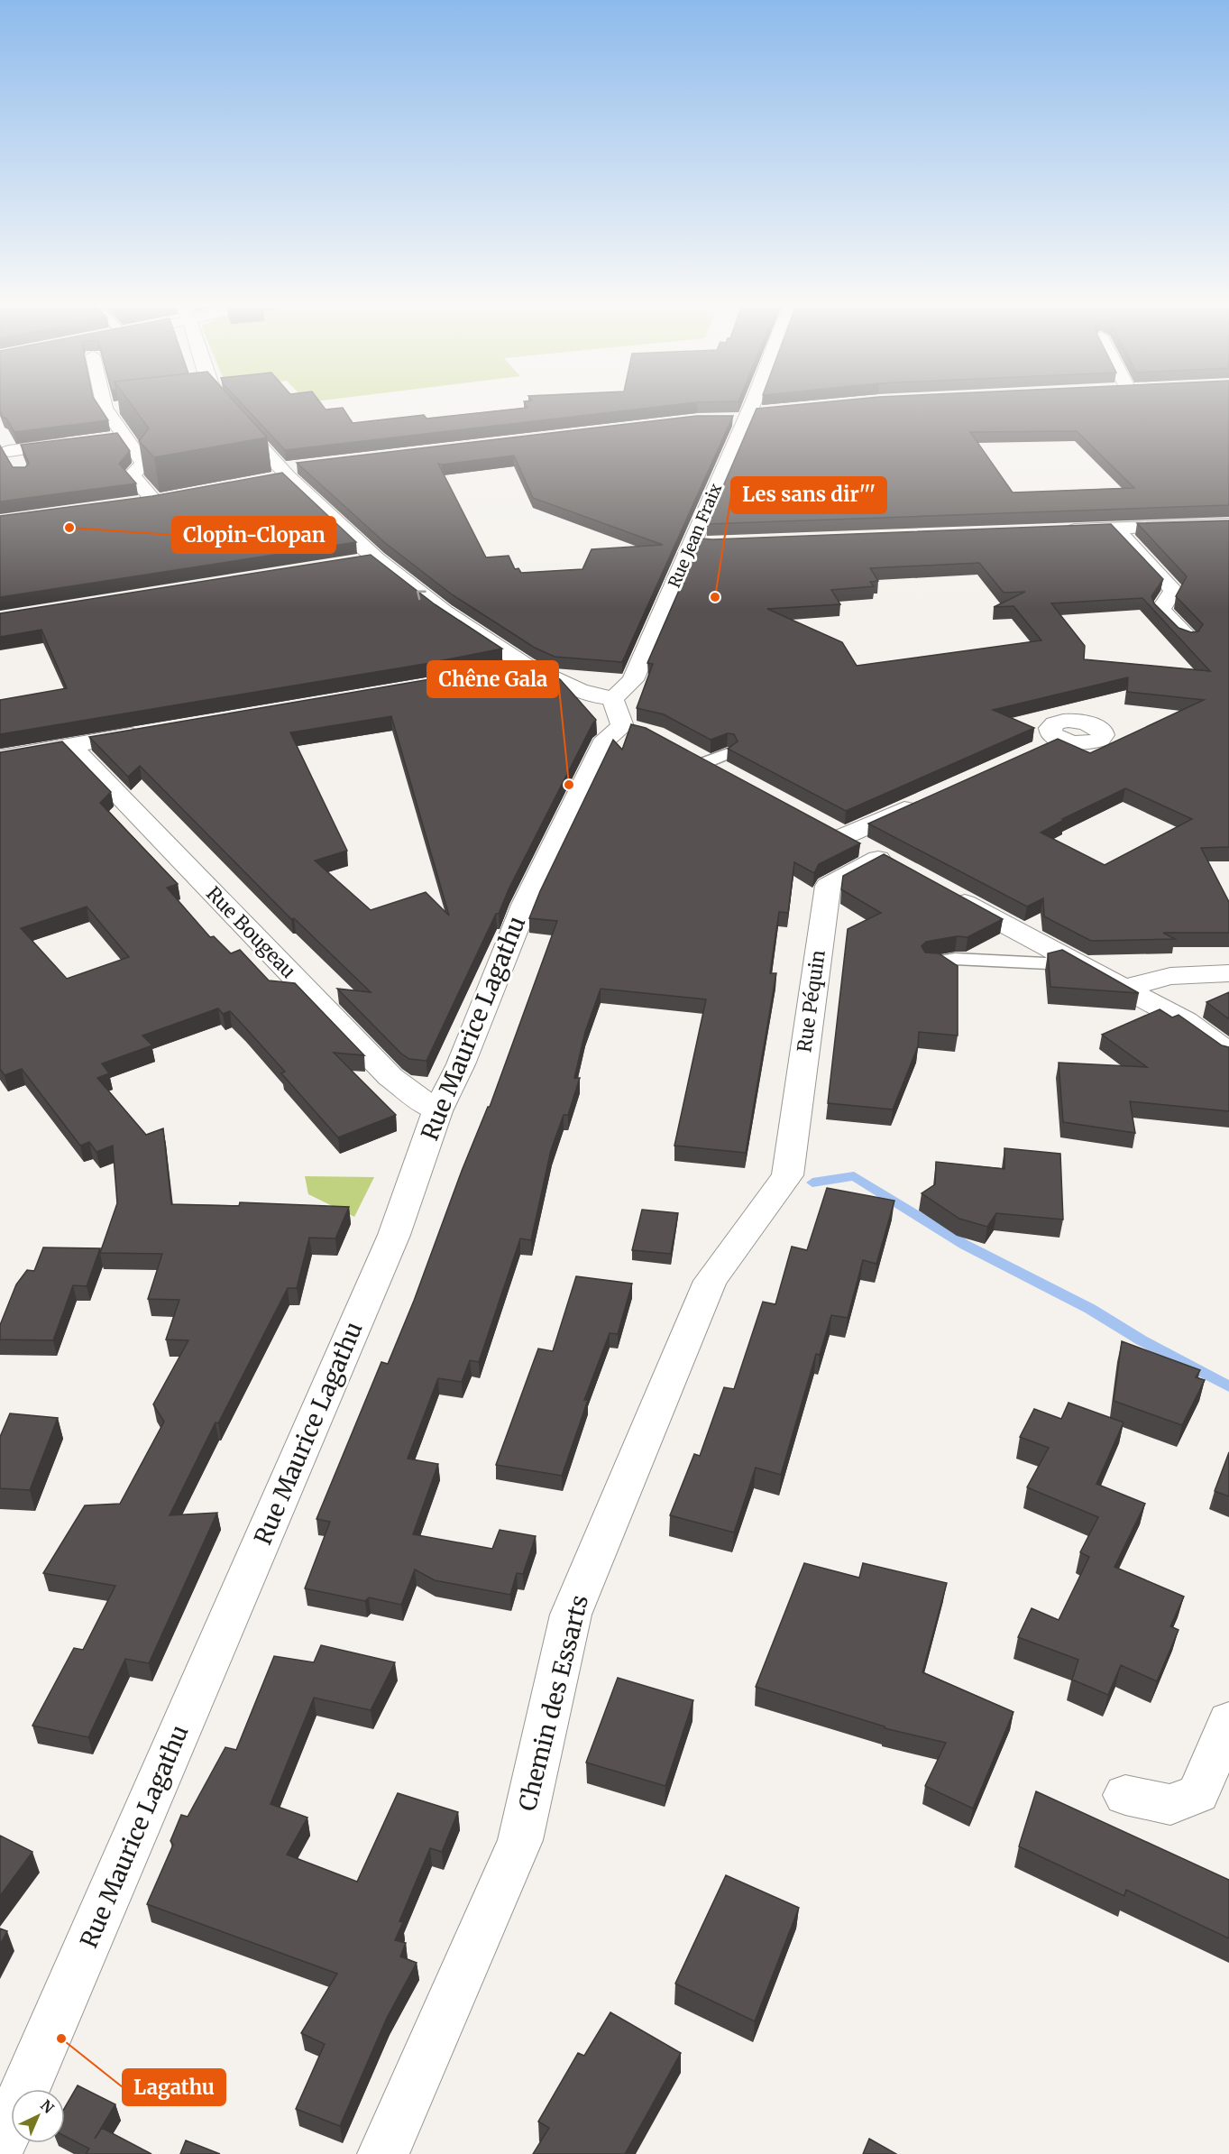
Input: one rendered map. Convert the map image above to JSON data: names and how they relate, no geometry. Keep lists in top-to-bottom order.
{
  "streets": {
    "street": [
      "Rue Jean Fraix",
      "Rue Bougeau",
      "Rue Péquin",
      "Rue Maurice Lagathu",
      "Chemin des Essarts"
    ]
  },
  "crossings": [
    ["Rue Jean Fraix", "Rue Maurice Lagathu"],
    ["Rue Bougeau", "Rue Maurice Lagathu"],
    ["Rue Péquin", "Chemin des Essarts"]
  ],
  "places": [
    "Clopin-Clopan",
    "Les sans dir'''",
    "Chêne Gala",
    "Lagathu"
  ],
  "north": "top right"
}
